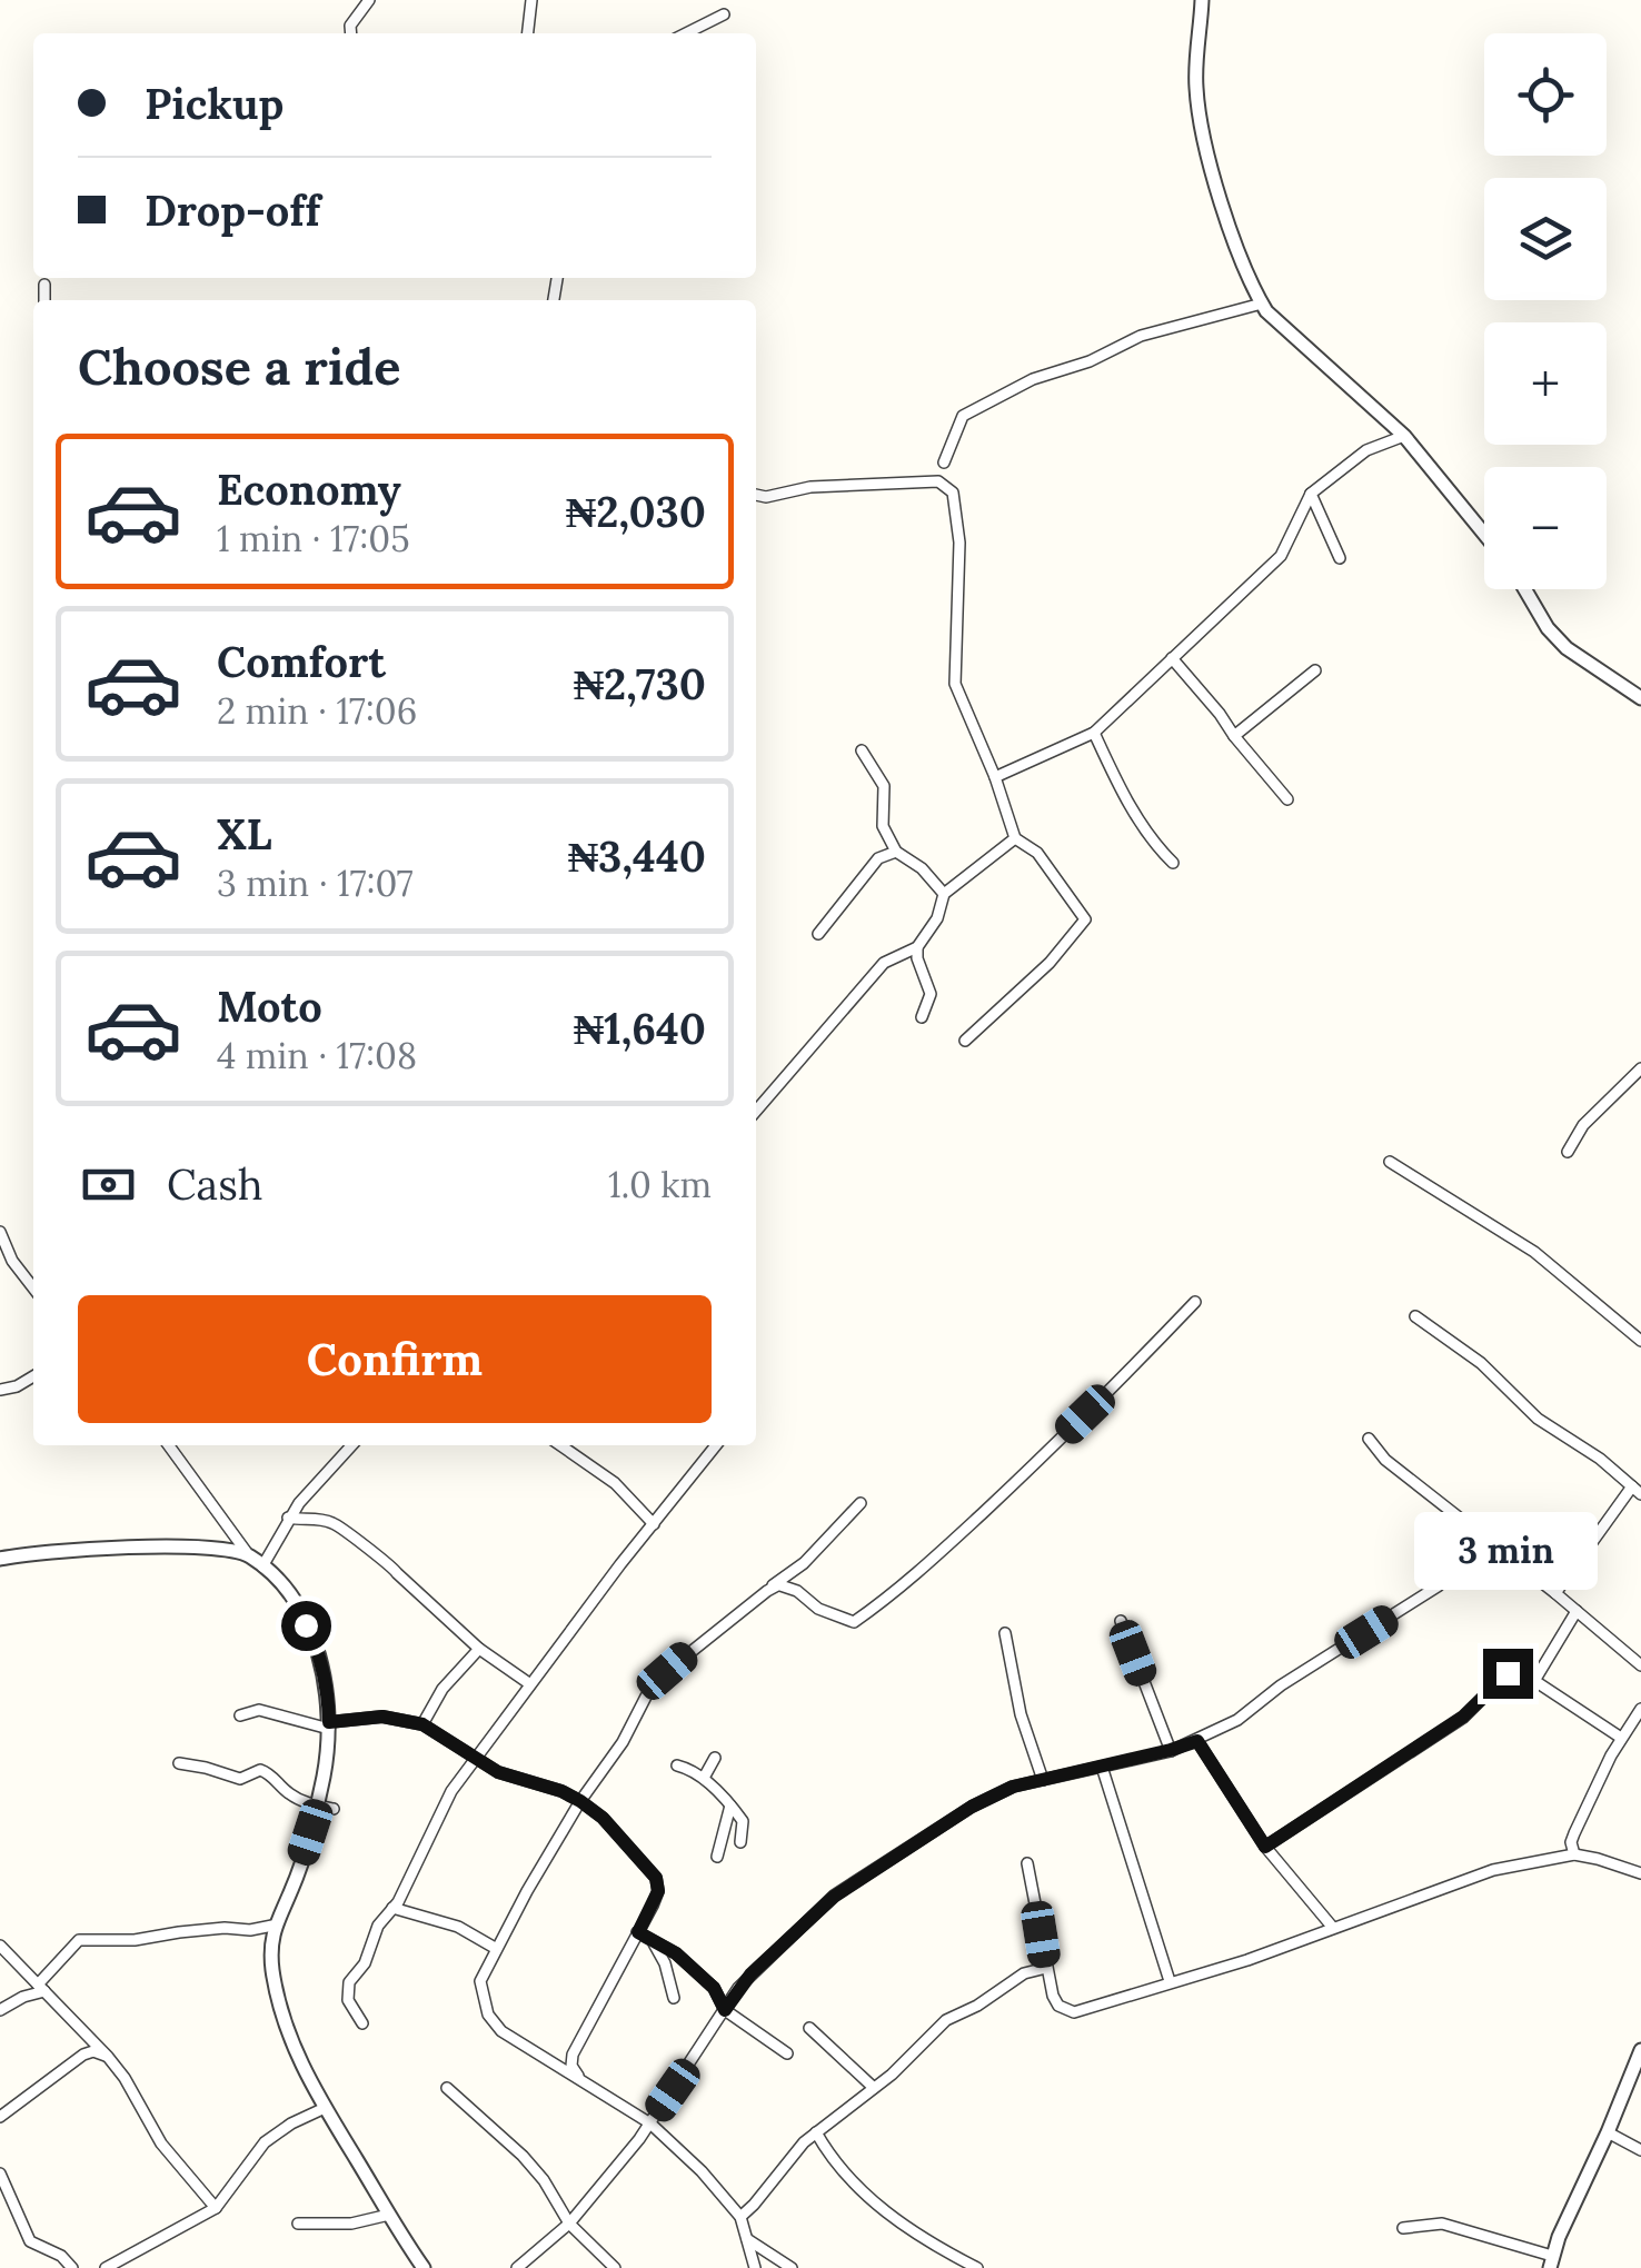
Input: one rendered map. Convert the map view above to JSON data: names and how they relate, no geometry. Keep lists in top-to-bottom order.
{
  "page": {
    "map_buttons": ["+", "−"],
    "banner": ["Pickup", "Drop-off"],
    "heading": "Choose a ride",
    "list": [
      {
        "name": "Economy",
        "note": "1 min · 17:05",
        "value": "₦2,030"
      },
      {
        "name": "Comfort",
        "note": "2 min · 17:06",
        "value": "₦2,730"
      },
      {
        "name": "XL",
        "note": "3 min · 17:07",
        "value": "₦3,440"
      },
      {
        "name": "Moto",
        "note": "4 min · 17:08",
        "value": "₦1,640"
      }
    ],
    "pay": ["Cash", "1.0 km"],
    "buttons": "Confirm",
    "bubble": "3 min"
  }
}
